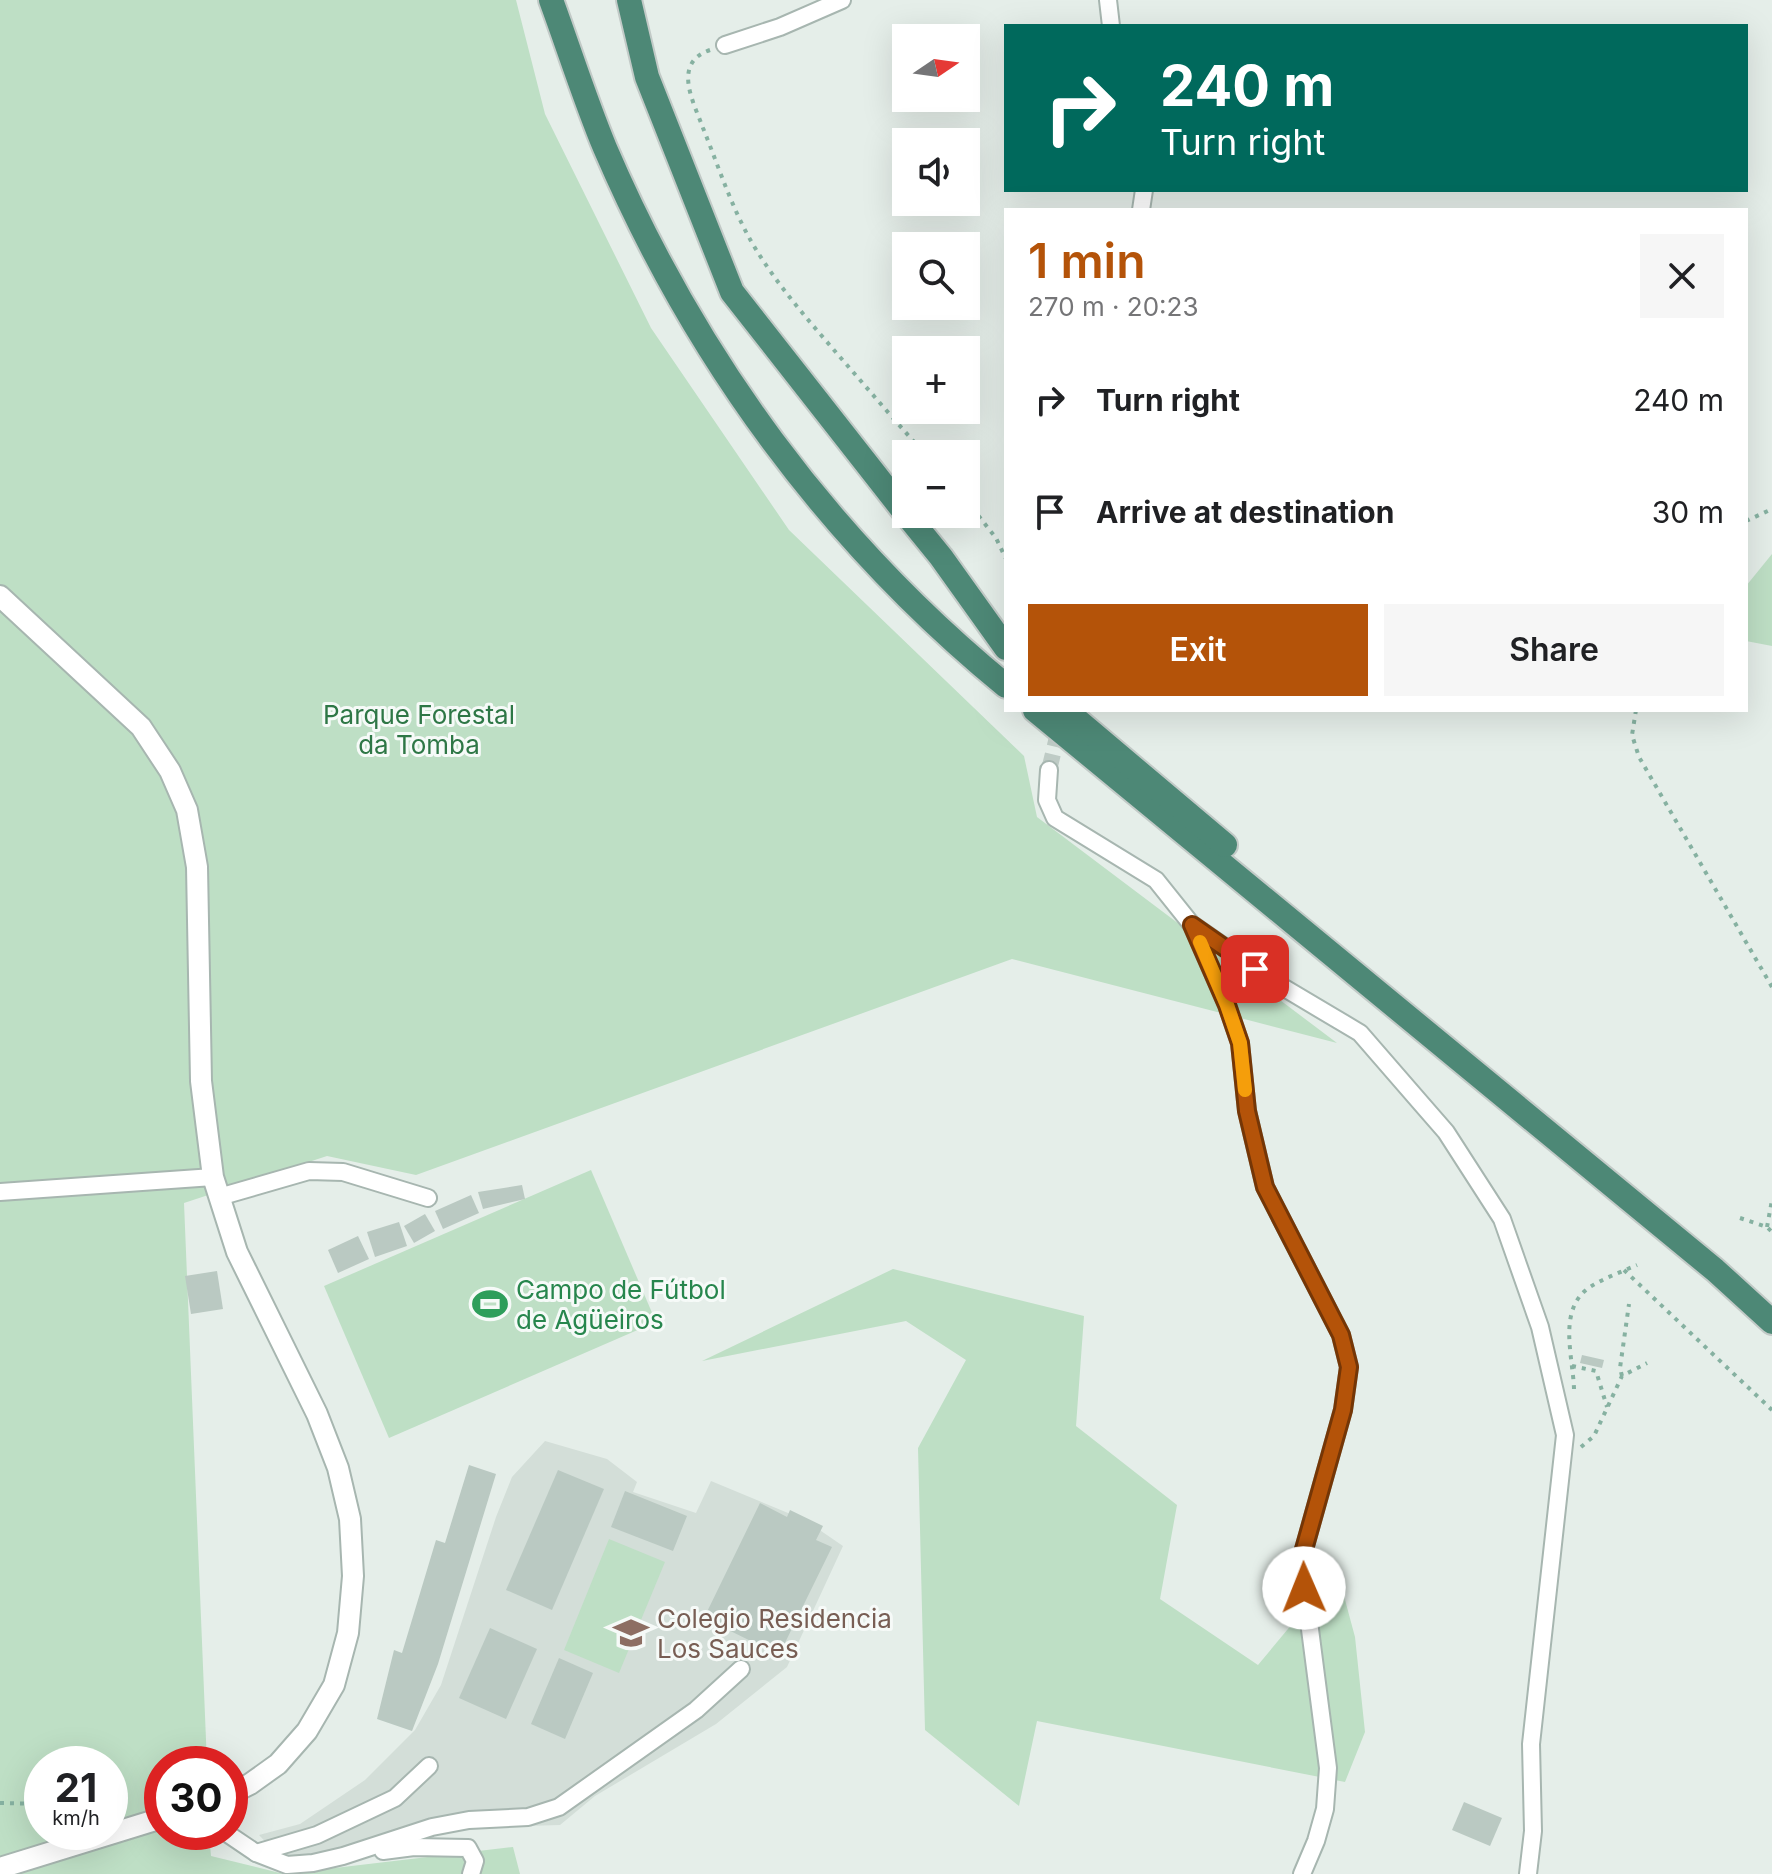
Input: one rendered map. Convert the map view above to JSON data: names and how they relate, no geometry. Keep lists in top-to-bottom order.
{
  "parks": ["Parque Forestal da Tomba"],
  "places": {
    "sports": ["Campo de Fútbol de Agüeiros"],
    "school or university": ["Colegio Residencia Los Sauces"]
  },
  "north": "right",
  "page": {
    "map_buttons": ["+", "−"],
    "turn": ["240 m", "Turn right"],
    "heading": ["1 min", "270 m · 20:23"],
    "list": [
      {
        "name": "Turn right",
        "value": "240 m"
      },
      {
        "name": "Arrive at destination",
        "value": "30 m"
      }
    ],
    "buttons": ["Exit", "Share"],
    "speed": "21 km/h",
    "limit": "30"
  }
}
